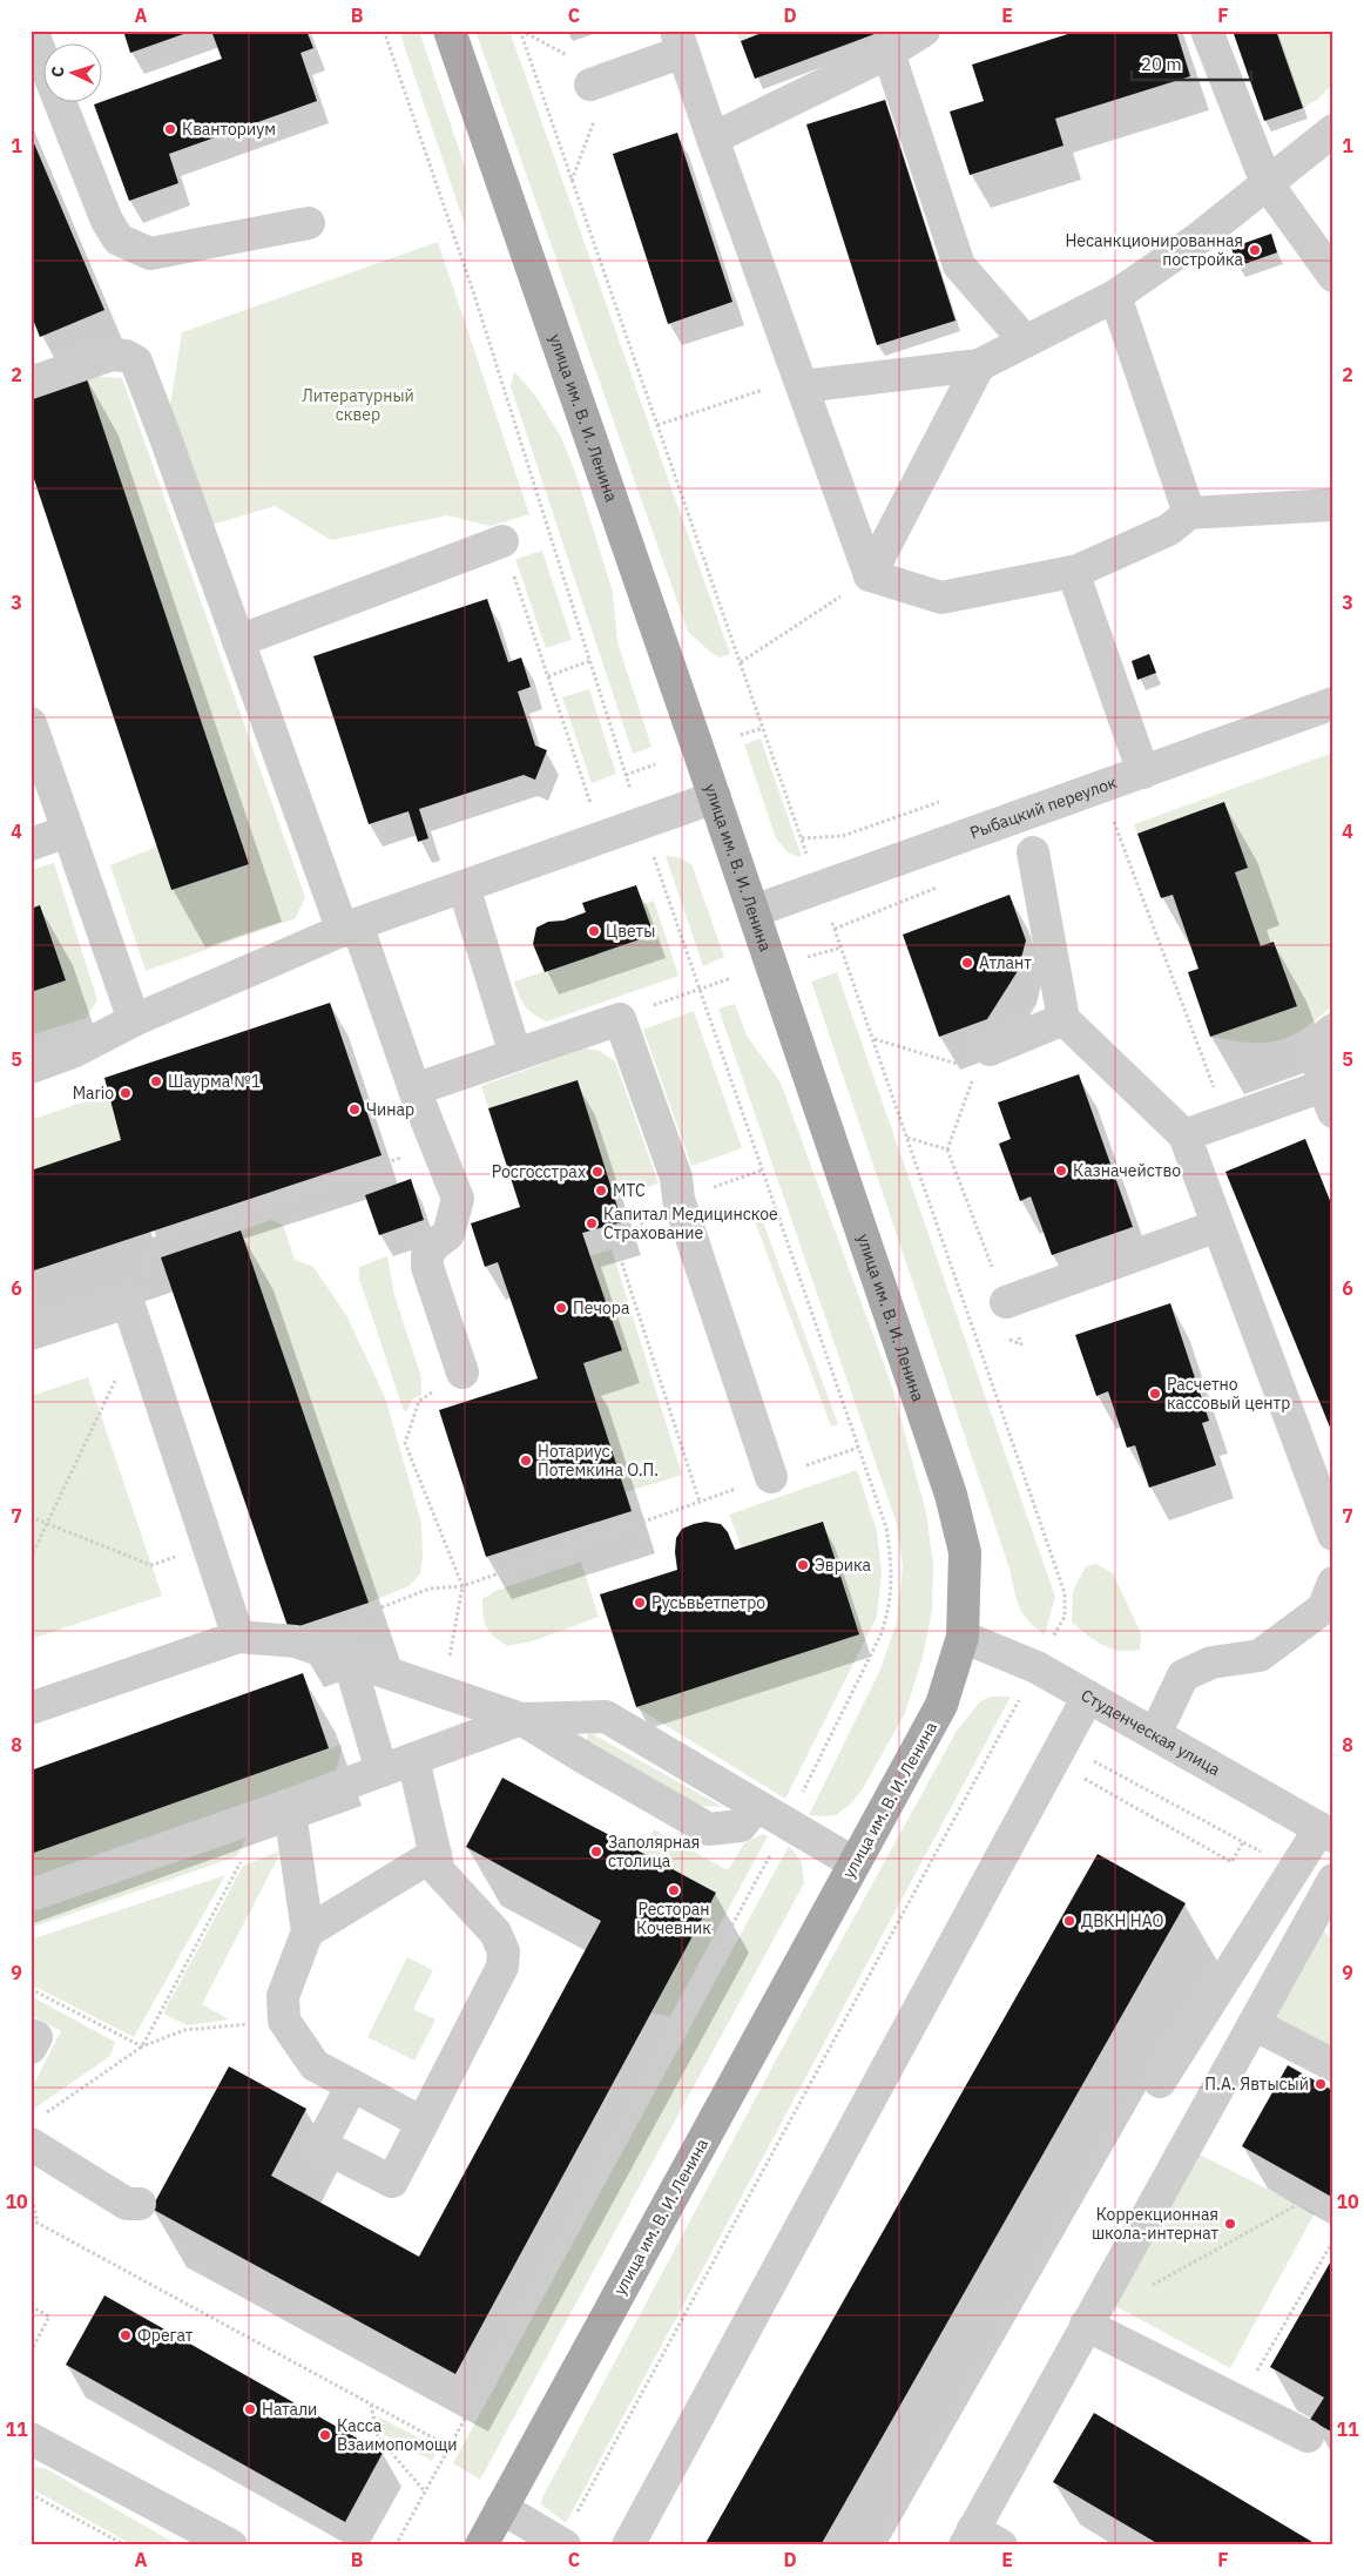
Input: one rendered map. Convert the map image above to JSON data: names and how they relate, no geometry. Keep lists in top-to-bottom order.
{
  "streets": {
    "main road": ["улица им. В. И. Ленина"],
    "street": ["Рыбацкий переулок", "Студенческая улица"]
  },
  "crossings": [
    ["улица им. В. И. Ленина", "Рыбацкий переулок"],
    ["улица им. В. И. Ленина", "Студенческая улица"]
  ],
  "parks": ["Литературный сквер"],
  "places": [
    "Кванториум",
    "Несанкционированная постройка",
    "Цветы",
    "Атлант",
    "Шаурма №1",
    "Mario",
    "Чинар",
    "Казначейство",
    "Росгосстрах",
    "МТС",
    "Капитал Медицинское Страхование",
    "Печора",
    "Расчетно кассовый центр",
    "Нотариус Потемкина О.П.",
    "Эврика",
    "Русьвьетпетро",
    "Заполярная столица",
    "Ресторан Кочевник",
    "ДВКН НАО",
    "П.А. Явтысый",
    "Коррекционная школа-интернат",
    "Фрегат",
    "Натали",
    "Касса Взаимопомощи"
  ],
  "scale_bar": "20 m",
  "north": "left",
  "grid": {
    "columns": [
      "A",
      "B",
      "C",
      "D",
      "E",
      "F"
    ],
    "rows": [
      "1",
      "2",
      "3",
      "4",
      "5",
      "6",
      "7",
      "8",
      "9",
      "10",
      "11"
    ]
  }
}
